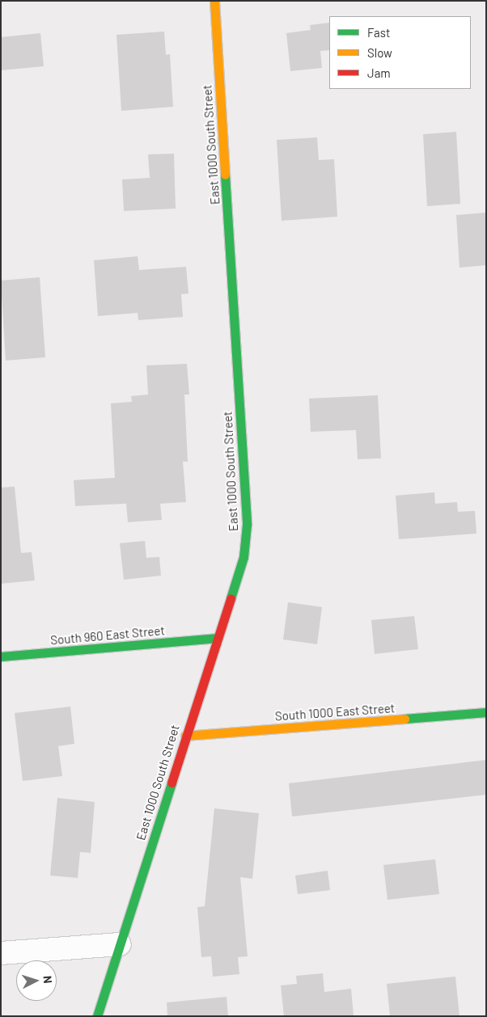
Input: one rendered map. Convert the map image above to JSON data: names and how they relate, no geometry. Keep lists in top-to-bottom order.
{
  "streets": {
    "street": ["East 1000 South Street", "South 960 East Street", "South 1000 East Street"]
  },
  "crossings": [
    ["East 1000 South Street", "South 960 East Street"],
    ["East 1000 South Street", "South 1000 East Street"]
  ],
  "legend": ["Fast", "Slow", "Jam"],
  "north": "right"
}
